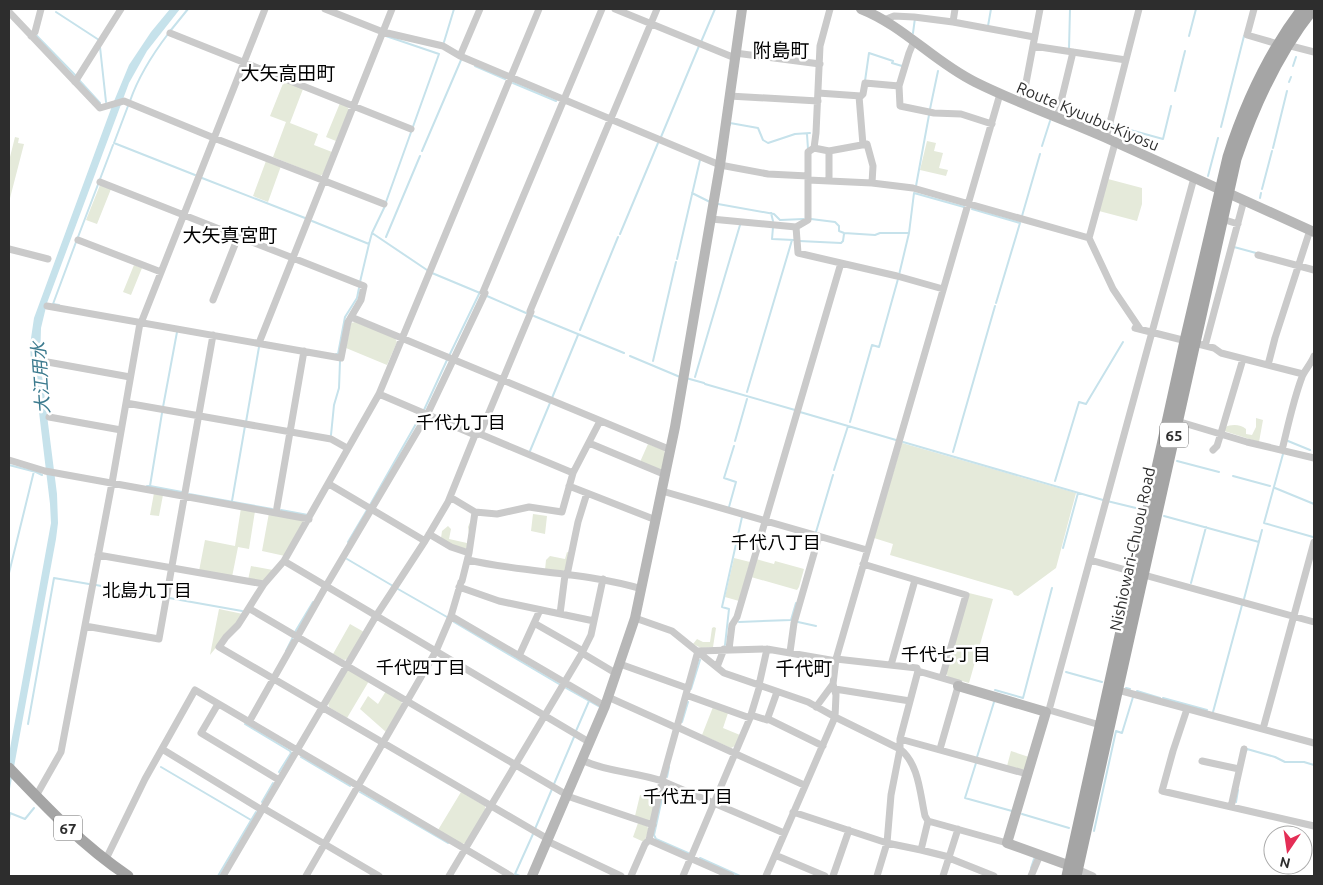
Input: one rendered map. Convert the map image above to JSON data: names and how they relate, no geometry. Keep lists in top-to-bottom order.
{
  "streets": {
    "main road": ["65", "Nishiowari-Chuou Road", "67"],
    "street": ["Route Kyuubu-Kiyosu"]
  },
  "crossings": [
    ["Route Kyuubu-Kiyosu", "Nishiowari-Chuou Road"]
  ],
  "districts": [
    "附島町",
    "大矢高田町",
    "大矢真宮町",
    "千代九丁目",
    "千代八丁目",
    "北島九丁目",
    "千代七丁目",
    "千代四丁目",
    "千代町",
    "千代五丁目"
  ],
  "water": ["大江用水"],
  "north": "bottom"
}
